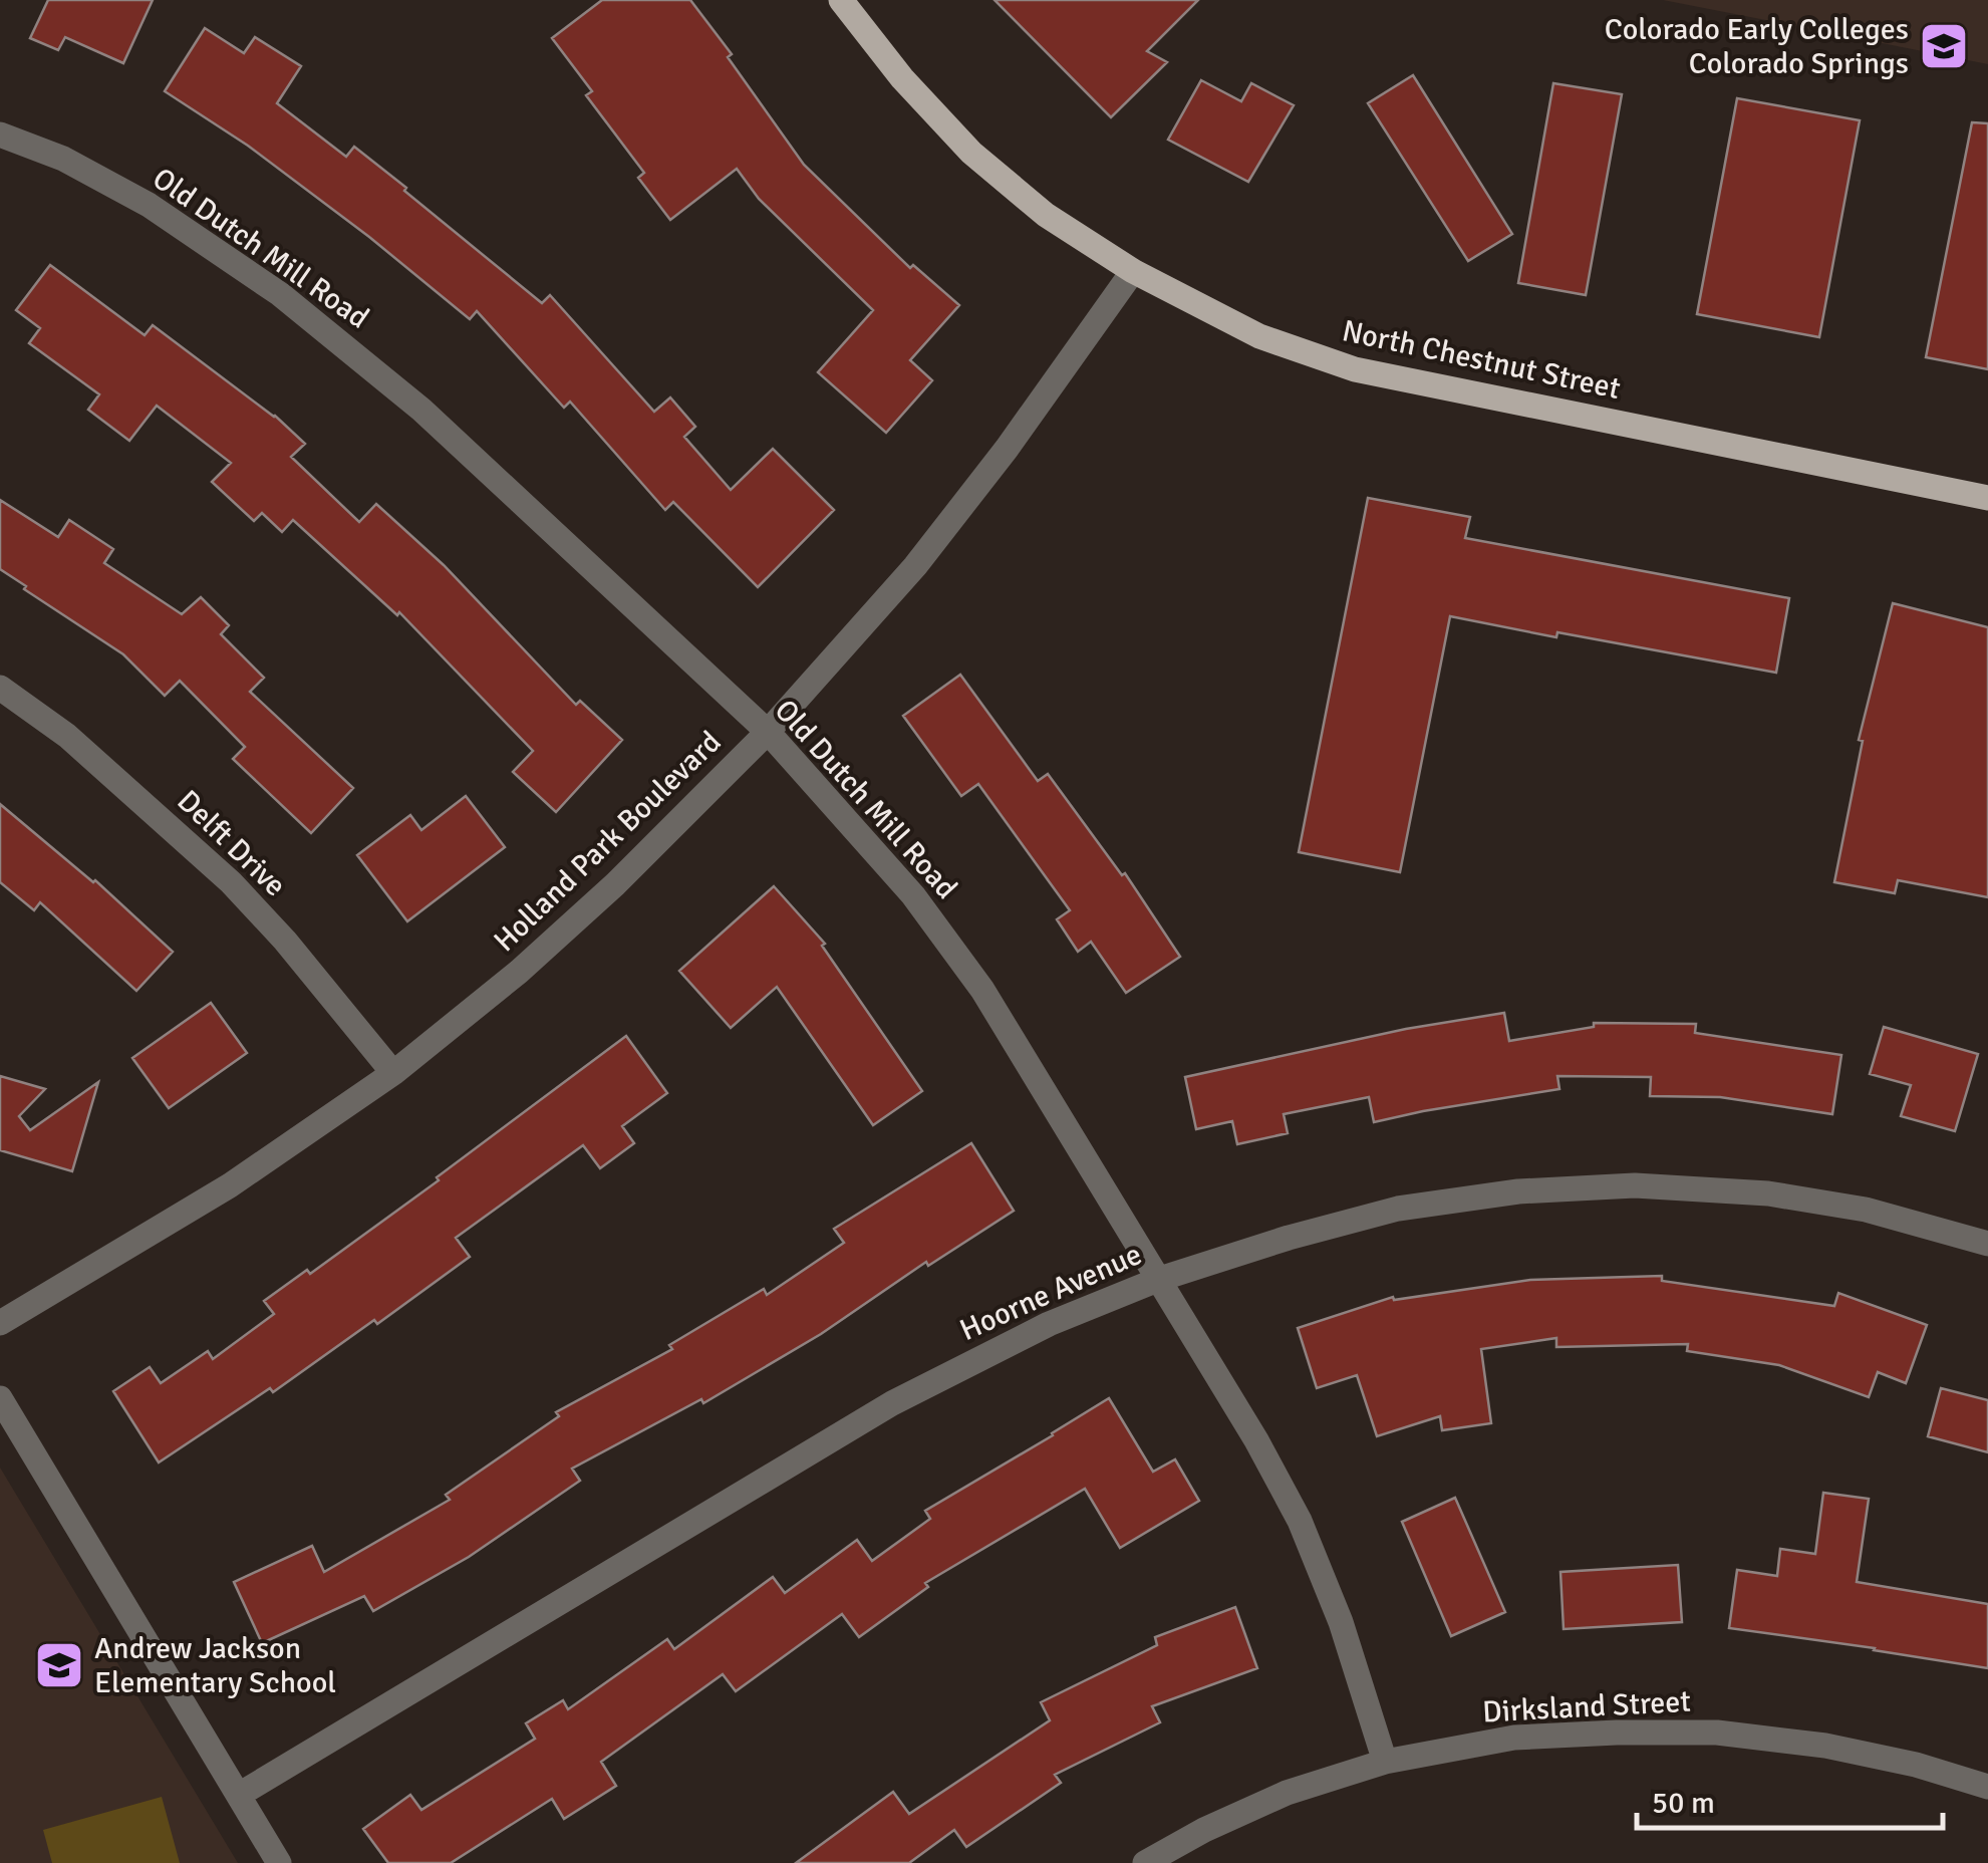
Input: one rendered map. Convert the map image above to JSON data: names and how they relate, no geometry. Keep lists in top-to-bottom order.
{
  "streets": {
    "main road": ["North Chestnut Street"],
    "street": [
      "Old Dutch Mill Road",
      "Holland Park Boulevard",
      "Delft Drive",
      "Hoorne Avenue",
      "Dirksland Street"
    ]
  },
  "crossings": [
    ["Old Dutch Mill Road", "Holland Park Boulevard"],
    ["Old Dutch Mill Road", "Hoorne Avenue"],
    ["Old Dutch Mill Road", "Dirksland Street"],
    ["North Chestnut Street", "Holland Park Boulevard"],
    ["Holland Park Boulevard", "Delft Drive"]
  ],
  "places": {
    "school or university": ["Colorado Early Colleges Colorado Springs", "Andrew Jackson Elementary School"]
  },
  "scale_bar": "50 m"
}
